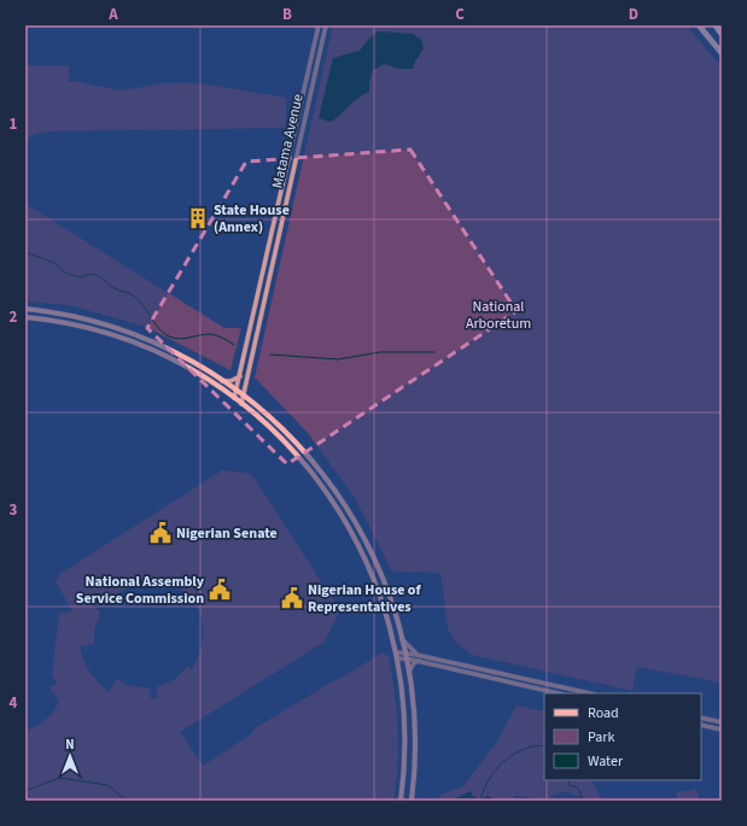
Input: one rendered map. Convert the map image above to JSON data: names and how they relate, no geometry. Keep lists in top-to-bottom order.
{
  "streets": {
    "main road": ["Matama Avenue"]
  },
  "parks": ["National Arboretum"],
  "places": {
    "building": ["State House (Annex)"],
    "public building": ["Nigerian Senate", "National Assembly Service Commission", "Nigerian House of Representatives"]
  },
  "legend": ["Road", "Park", "Water"],
  "north": "top",
  "grid": {
    "columns": [
      "A",
      "B",
      "C",
      "D"
    ],
    "rows": [
      "1",
      "2",
      "3",
      "4"
    ]
  }
}
